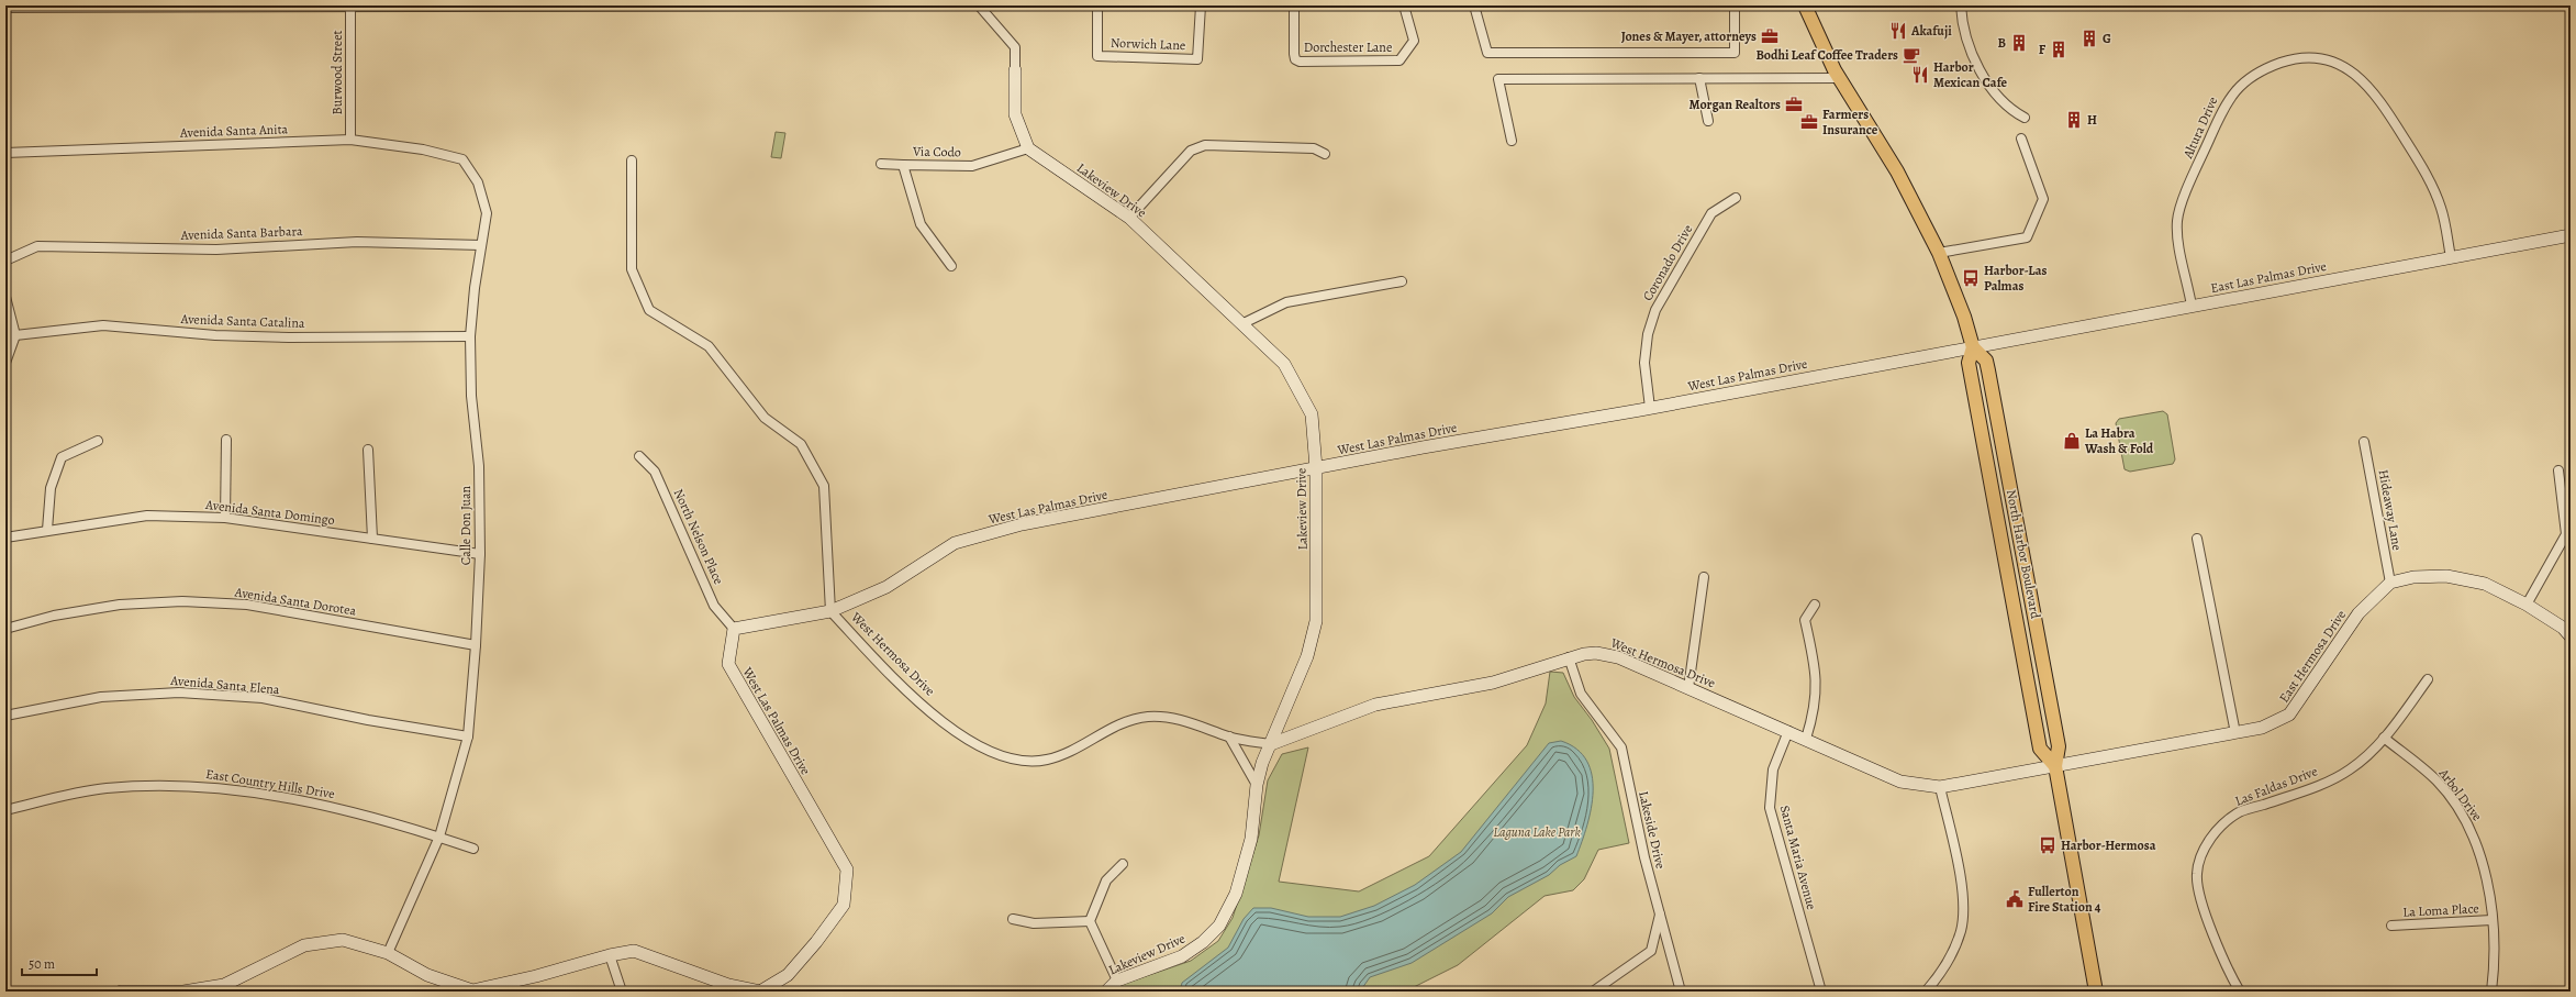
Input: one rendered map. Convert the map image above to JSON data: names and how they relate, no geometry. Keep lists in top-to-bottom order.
{
  "streets": {
    "main road": ["North Harbor Boulevard"],
    "street": [
      "Norwich Lane",
      "Dorchester Lane",
      "Burwood Street",
      "Altura Drive",
      "Avenida Santa Anita",
      "Via Codo",
      "Lakeview Drive",
      "Avenida Santa Barbara",
      "Coronado Drive",
      "East Las Palmas Drive",
      "Avenida Santa Catalina",
      "West Las Palmas Drive",
      "Hideaway Lane",
      "Avenida Santa Domingo",
      "Calle Don Juan",
      "North Nelson Place",
      "Avenida Santa Dorotea",
      "West Hermosa Drive",
      "East Hermosa Drive",
      "Avenida Santa Elena",
      "East Country Hills Drive",
      "Las Faldas Drive",
      "Arbol Drive",
      "Lakeside Drive",
      "Santa Maria Avenue",
      "La Loma Place"
    ]
  },
  "crossings": [
    ["Burwood Street", "Avenida Santa Anita"],
    ["Altura Drive", "East Las Palmas Drive"],
    ["Avenida Santa Anita", "Calle Don Juan"],
    ["Via Codo", "Lakeview Drive"],
    ["Lakeview Drive", "West Las Palmas Drive"],
    ["Lakeview Drive", "West Hermosa Drive"],
    ["Avenida Santa Barbara", "Calle Don Juan"],
    ["Coronado Drive", "West Las Palmas Drive"],
    ["East Las Palmas Drive", "West Las Palmas Drive"],
    ["East Las Palmas Drive", "North Harbor Boulevard"],
    ["Avenida Santa Catalina", "Calle Don Juan"],
    ["West Las Palmas Drive", "Calle Don Juan"],
    ["West Las Palmas Drive", "North Nelson Place"],
    ["West Las Palmas Drive", "North Harbor Boulevard"],
    ["West Las Palmas Drive", "West Hermosa Drive"],
    ["Hideaway Lane", "East Hermosa Drive"],
    ["Avenida Santa Domingo", "Calle Don Juan"],
    ["Calle Don Juan", "Avenida Santa Dorotea"],
    ["Calle Don Juan", "Avenida Santa Elena"],
    ["Calle Don Juan", "East Country Hills Drive"],
    ["North Harbor Boulevard", "West Hermosa Drive"],
    ["North Harbor Boulevard", "East Hermosa Drive"],
    ["West Hermosa Drive", "East Hermosa Drive"],
    ["West Hermosa Drive", "Lakeside Drive"],
    ["West Hermosa Drive", "Santa Maria Avenue"],
    ["Las Faldas Drive", "Arbol Drive"],
    ["Arbol Drive", "La Loma Place"]
  ],
  "parks": ["Laguna Lake Park"],
  "places": {
    "restaurant": ["Akafuji", "Harbor Mexican Cafe"],
    "office": ["Jones & Mayer, attorneys", "Morgan Realtors", "Farmers Insurance"],
    "building": [
      "G",
      "B",
      "F",
      "H"
    ],
    "cafe": ["Bodhi Leaf Coffee Traders"],
    "bus stop": ["Harbor-Las Palmas", "Harbor-Hermosa"],
    "shop": ["La Habra Wash & Fold"],
    "public building": ["Fullerton Fire Station 4"]
  },
  "scale_bar": "50 m"
}
